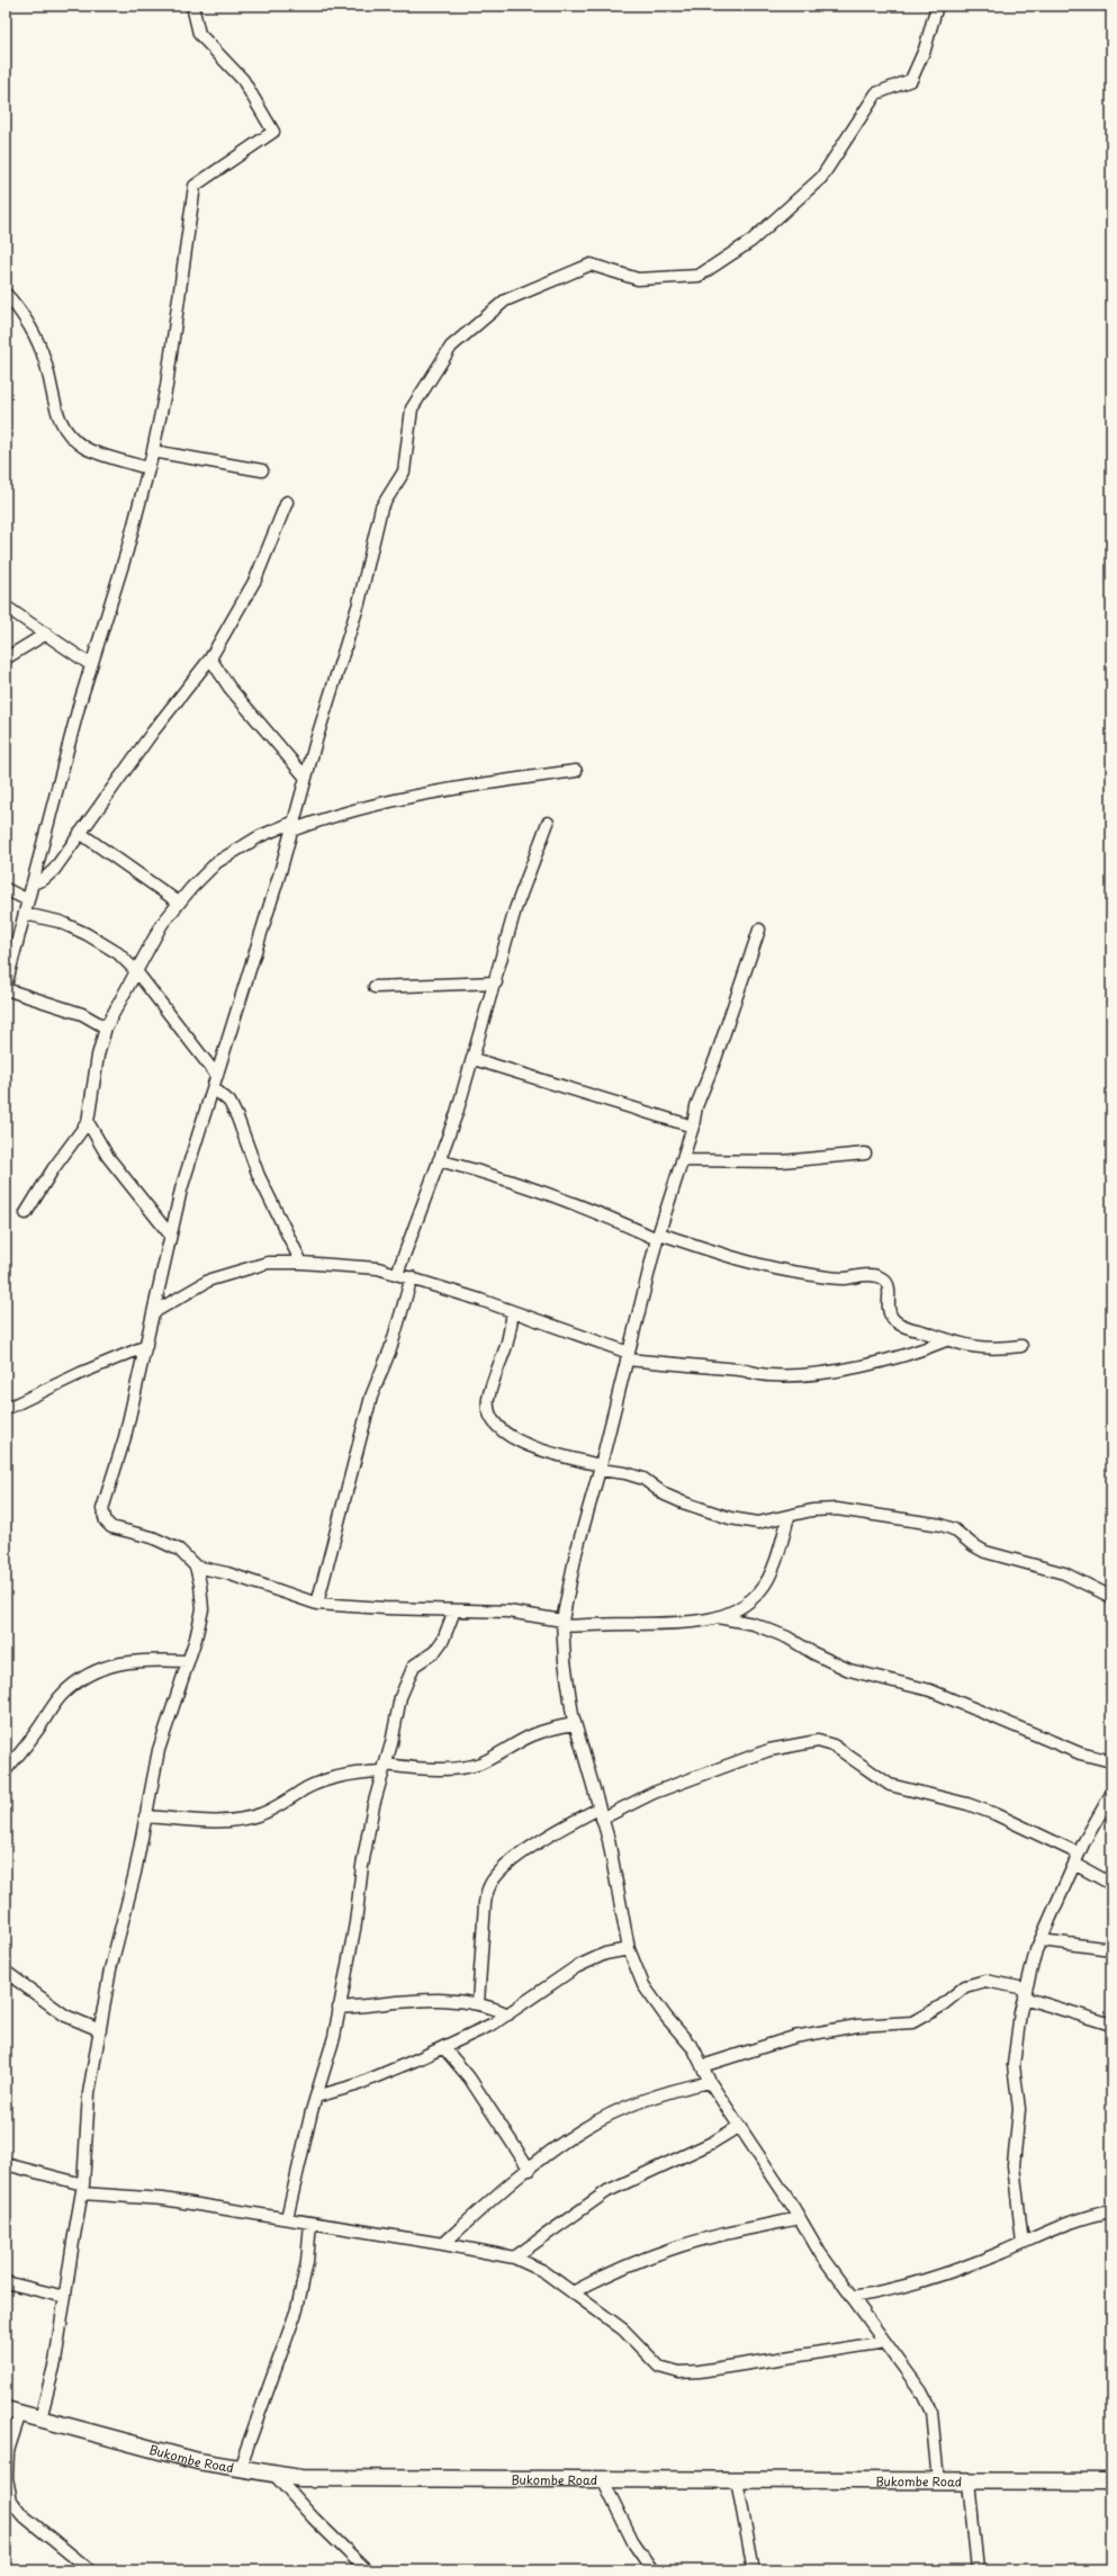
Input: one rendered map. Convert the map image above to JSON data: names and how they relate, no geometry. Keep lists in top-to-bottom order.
{
  "streets": {
    "main road": ["Bukombe Road"]
  }
}
